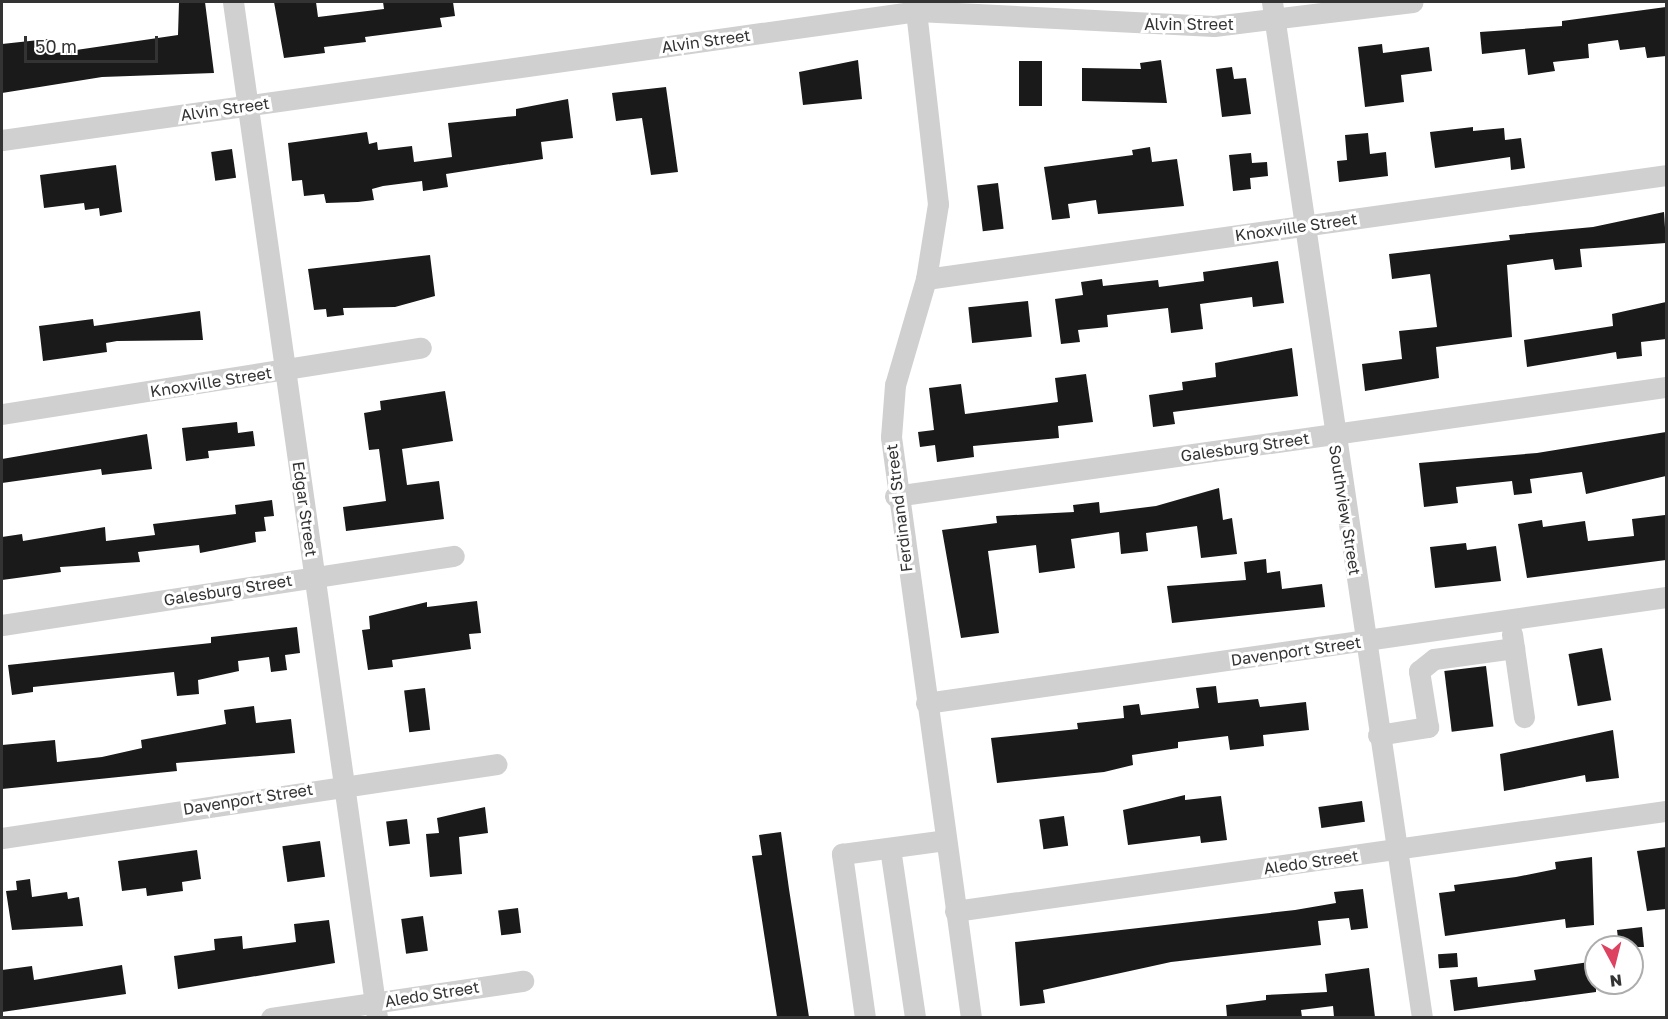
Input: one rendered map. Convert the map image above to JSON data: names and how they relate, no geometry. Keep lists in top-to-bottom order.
{
  "streets": {
    "street": [
      "Alvin Street",
      "Knoxville Street",
      "Galesburg Street",
      "Ferdinand Street",
      "Edgar Street",
      "Southview Street",
      "Davenport Street",
      "Aledo Street"
    ]
  },
  "crossings": [
    ["Alvin Street", "Ferdinand Street"],
    ["Alvin Street", "Edgar Street"],
    ["Alvin Street", "Southview Street"],
    ["Knoxville Street", "Ferdinand Street"],
    ["Knoxville Street", "Edgar Street"],
    ["Knoxville Street", "Southview Street"],
    ["Galesburg Street", "Ferdinand Street"],
    ["Galesburg Street", "Edgar Street"],
    ["Galesburg Street", "Southview Street"],
    ["Ferdinand Street", "Davenport Street"],
    ["Ferdinand Street", "Aledo Street"],
    ["Edgar Street", "Davenport Street"],
    ["Edgar Street", "Aledo Street"],
    ["Southview Street", "Davenport Street"],
    ["Southview Street", "Aledo Street"]
  ],
  "scale_bar": "50 m",
  "north": "bottom"
}
